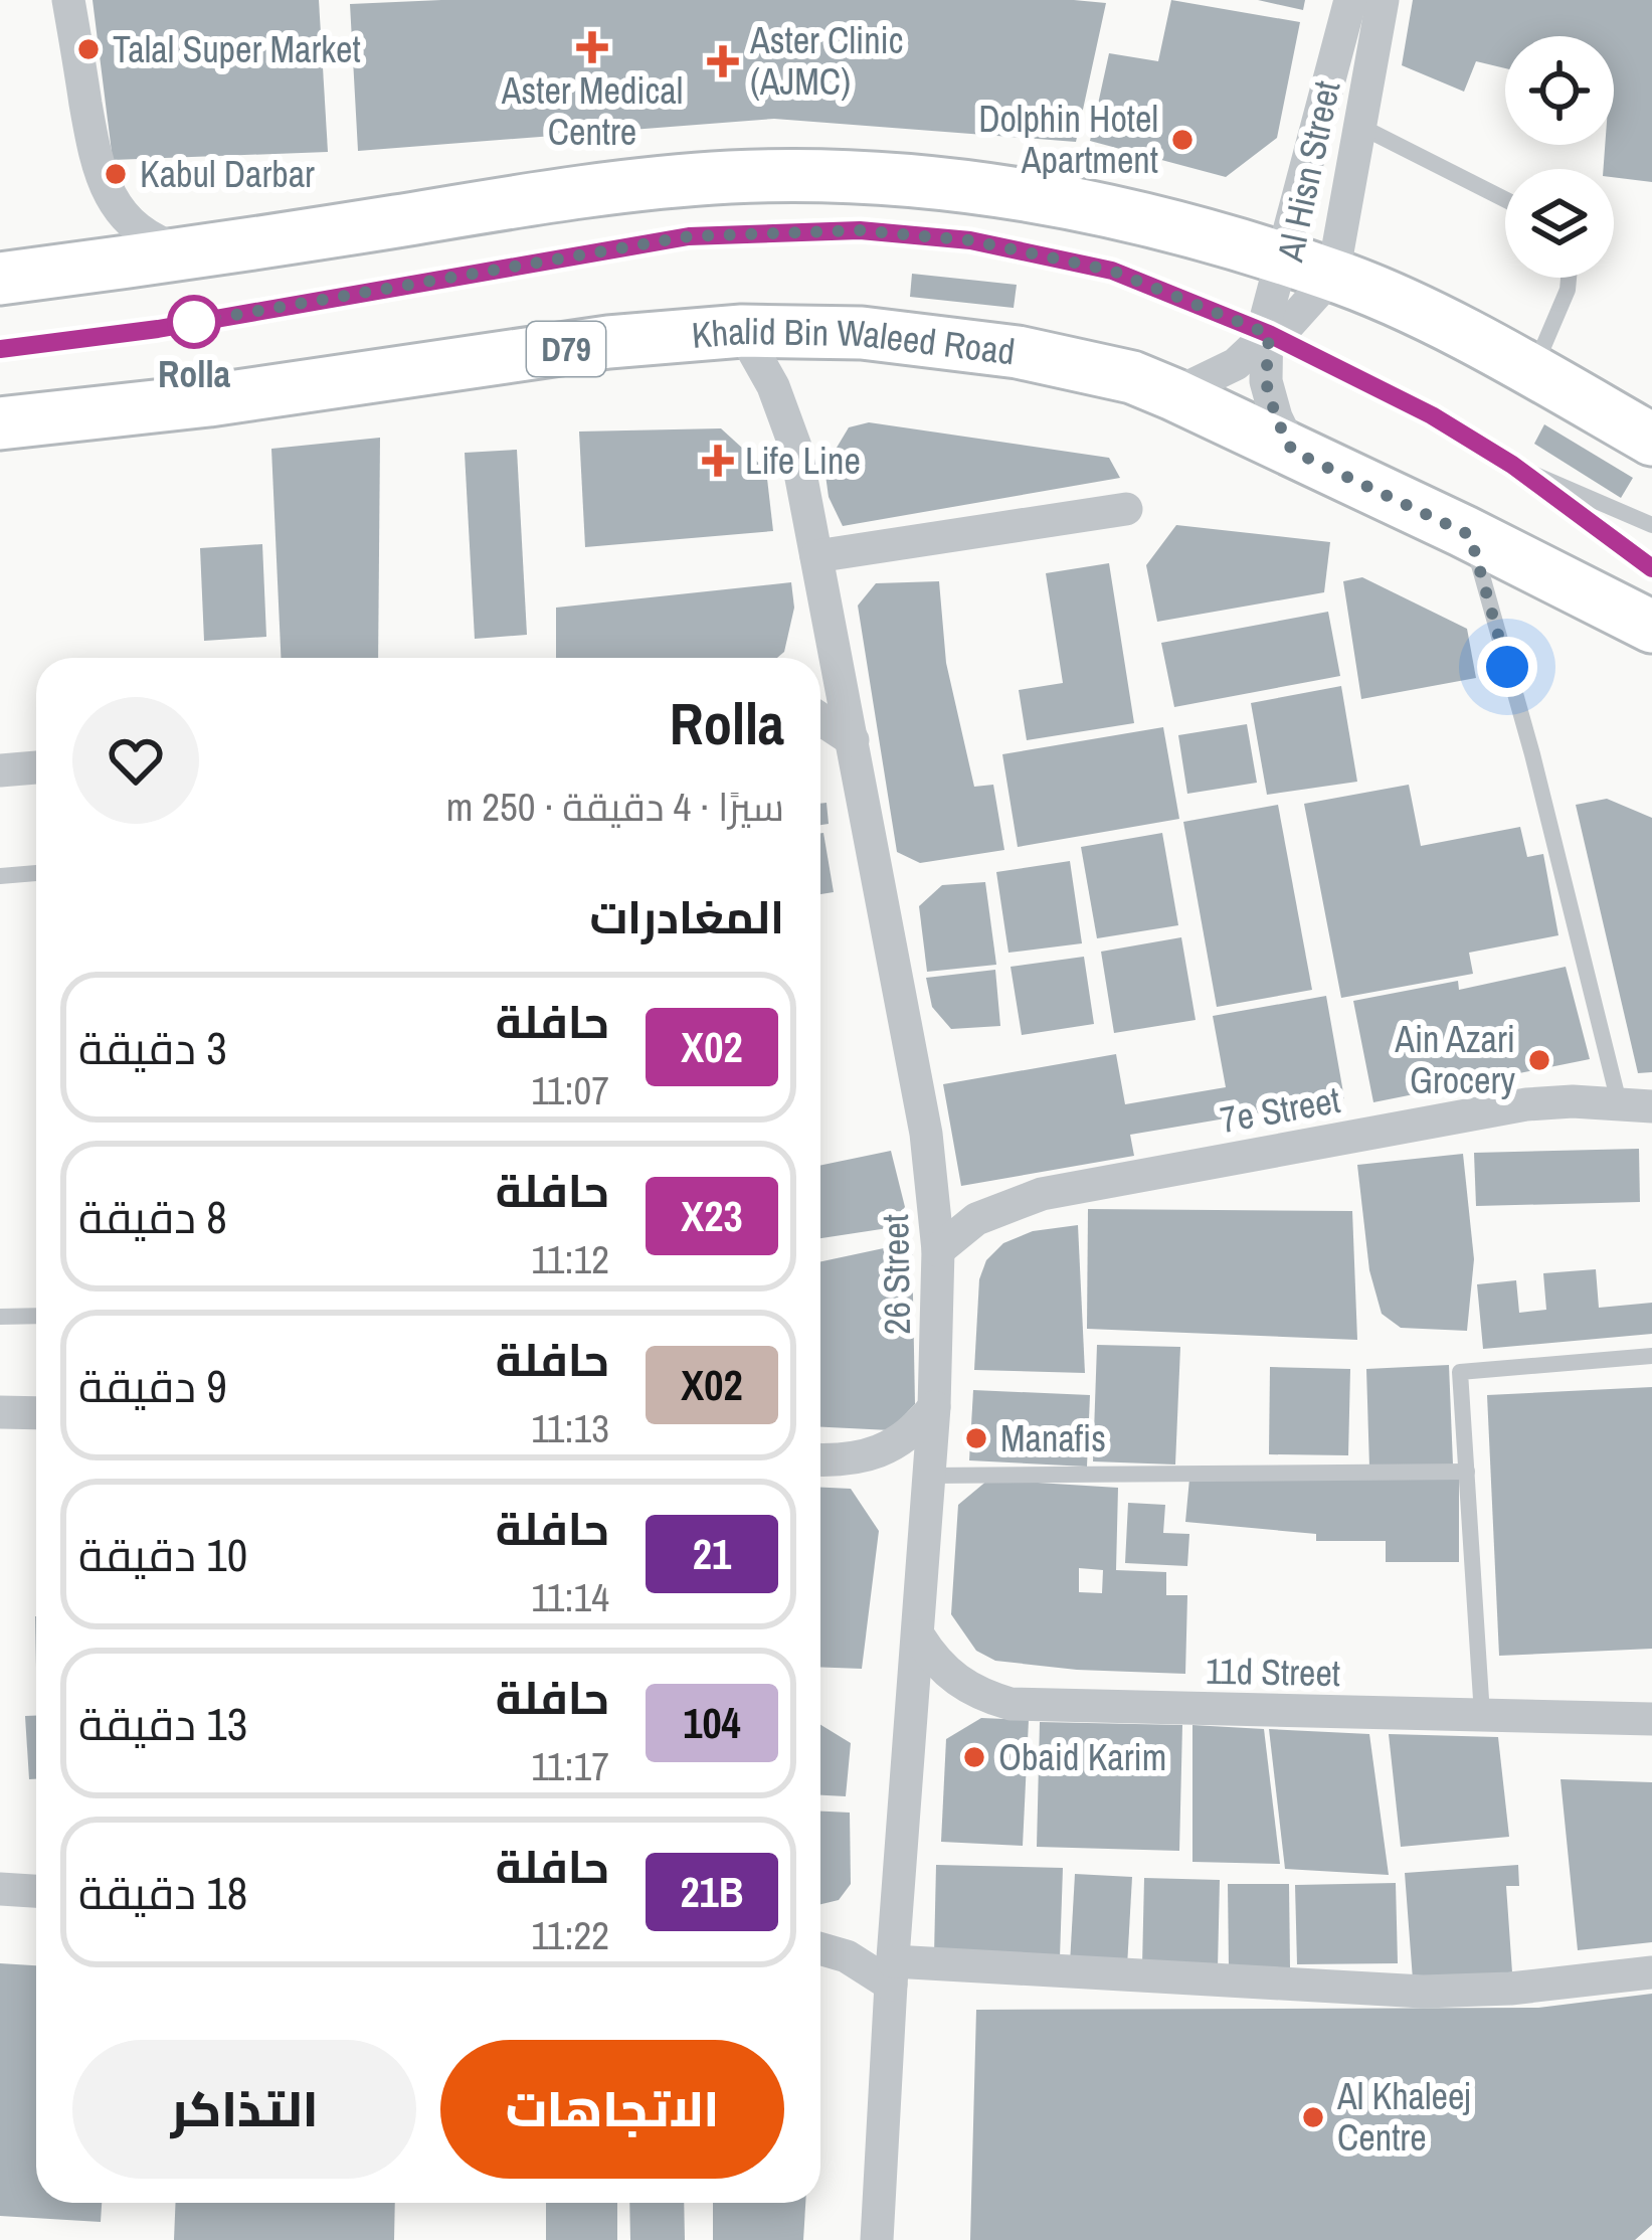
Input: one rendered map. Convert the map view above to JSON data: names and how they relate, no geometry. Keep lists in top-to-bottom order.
{
  "streets": {
    "main road": ["Khalid Bin Waleed Road", "D79"],
    "street": [
      "Al Hisn Street",
      "7e Street",
      "26 Street",
      "11d Street"
    ]
  },
  "crossings": [
    ["Al Hisn Street", "Khalid Bin Waleed Road"],
    ["Khalid Bin Waleed Road", "26 Street"],
    ["7e Street", "26 Street"],
    ["26 Street", "11d Street"]
  ],
  "places": {
    "health": ["Aster Medical Centre", "Aster Clinic (AJMC)", "Life Line"],
    "other": [
      "Talal Super Market",
      "Dolphin Hotel Apartment",
      "Kabul Darbar",
      "Rolla",
      "Ain Azari Grocery",
      "Manafis",
      "Obaid Karim",
      "Al Khaleej Centre"
    ]
  },
  "lines": ["bus line X02"],
  "page": {
    "heading": [
      ["Rolla", "سيرًا · 4 دقيقة · 250 m"],
      "المغادرات"
    ],
    "list": [
      {
        "mark": "X02",
        "name": "حافلة",
        "note": "11:07",
        "value": "3 دقيقة"
      },
      {
        "mark": "X23",
        "name": "حافلة",
        "note": "11:12",
        "value": "8 دقيقة"
      },
      {
        "mark": "X02",
        "name": "حافلة",
        "note": "11:13",
        "value": "9 دقيقة"
      },
      {
        "mark": "21",
        "name": "حافلة",
        "note": "11:14",
        "value": "10 دقيقة"
      },
      {
        "mark": "104",
        "name": "حافلة",
        "note": "11:17",
        "value": "13 دقيقة"
      },
      {
        "mark": "21B",
        "name": "حافلة",
        "note": "11:22",
        "value": "18 دقيقة"
      }
    ],
    "buttons": ["الاتجاهات", "التذاكر"]
  }
}
